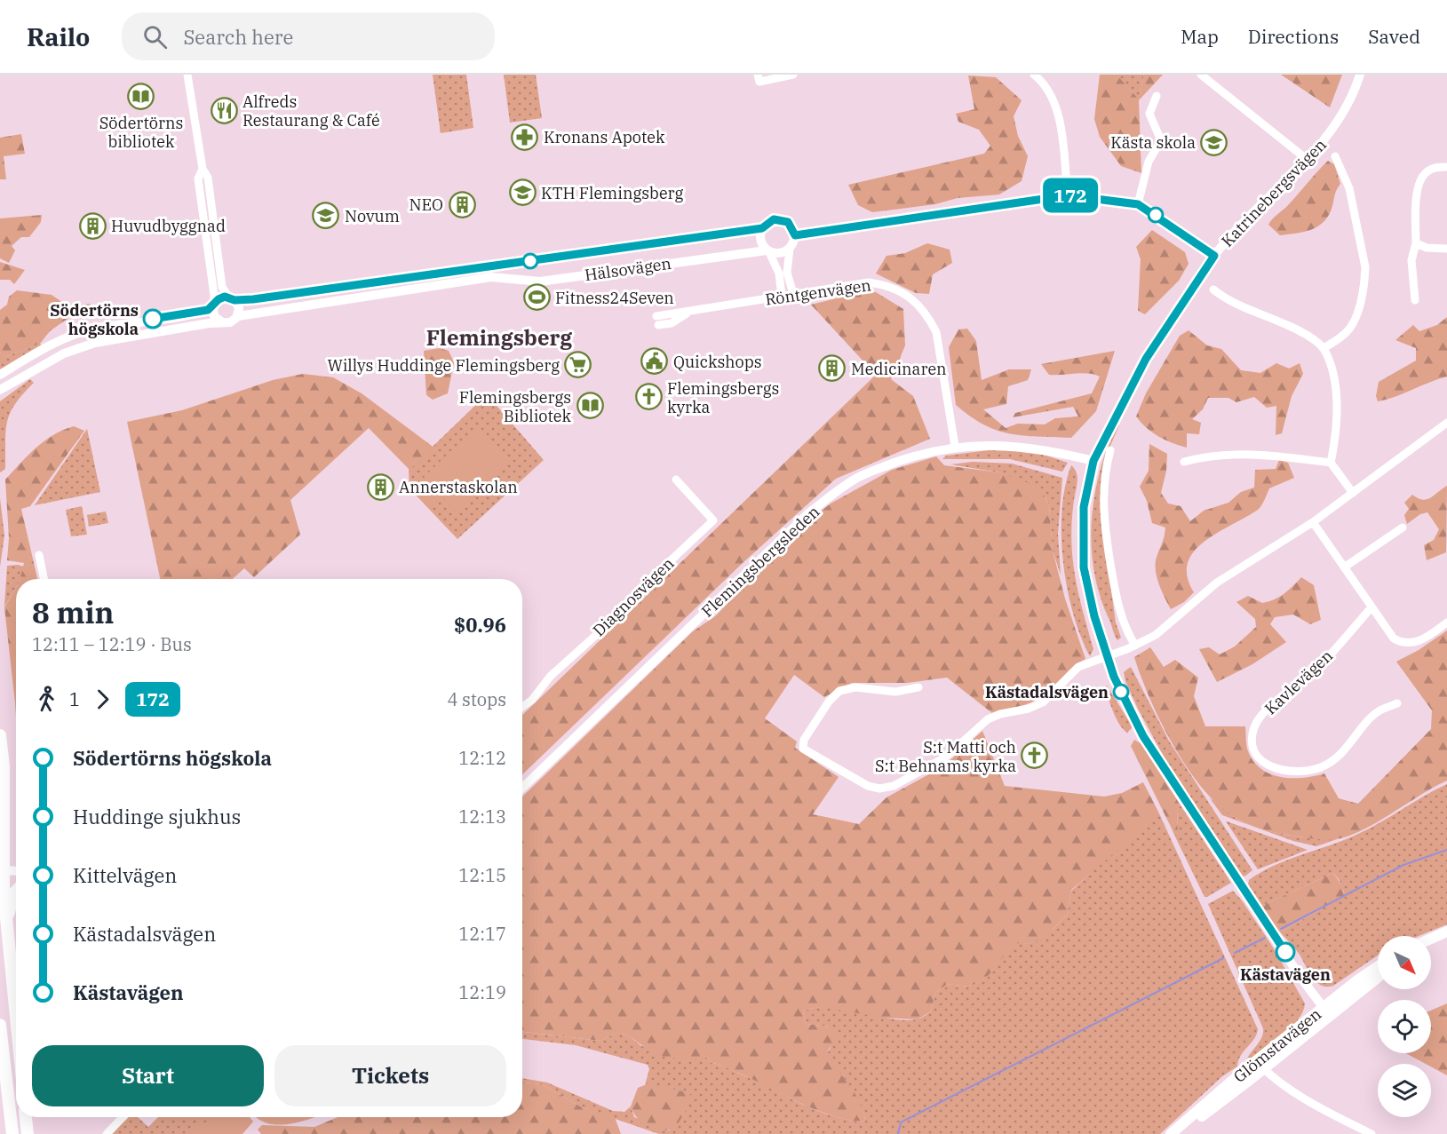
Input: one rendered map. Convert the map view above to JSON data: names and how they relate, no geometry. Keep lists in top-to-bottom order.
{
  "streets": {
    "main road": ["Glömstavägen"],
    "street": [
      "Katrinebergsvägen",
      "Hälsovägen",
      "Röntgenvägen",
      "Flemingsbergsleden",
      "Diagnosvägen",
      "Kavlevägen"
    ]
  },
  "crossings": [
    ["Katrinebergsvägen", "Flemingsbergsleden"],
    ["Katrinebergsvägen", "Glömstavägen"],
    ["Röntgenvägen", "Flemingsbergsleden"]
  ],
  "districts": ["Flemingsberg"],
  "places": {
    "library": ["Södertörns bibliotek", "Flemingsbergs Bibliotek"],
    "restaurant": ["Alfreds Restaurang & Café"],
    "pharmacy": ["Kronans Apotek"],
    "school or university": ["Kästa skola", "KTH Flemingsberg", "Novum"],
    "building": [
      "NEO",
      "Huvudbyggnad",
      "Medicinaren",
      "Annerstaskolan"
    ],
    "sports": ["Fitness24Seven"],
    "other": ["Södertörns högskola", "Kästadalsvägen", "Kästavägen"],
    "public building": ["Quickshops"],
    "supermarket": ["Willys Huddinge Flemingsberg"],
    "church": ["Flemingsbergs kyrka", "S:t Matti och S:t Behnams kyrka"]
  },
  "lines": ["bus line 172"],
  "north": "bottom right",
  "page": {
    "header": "Railo",
    "search": "Search here",
    "nav": ["Map", "Directions", "Saved"],
    "on_map": "172",
    "heading": ["8 min", "12:11 – 12:19 · Bus", "$0.96"],
    "legs": ["1", "172", "4 stops"],
    "list": [
      {
        "name": "Södertörns högskola",
        "value": "12:12"
      },
      {
        "name": "Huddinge sjukhus",
        "value": "12:13"
      },
      {
        "name": "Kittelvägen",
        "value": "12:15"
      },
      {
        "name": "Kästadalsvägen",
        "value": "12:17"
      },
      {
        "name": "Kästavägen",
        "value": "12:19"
      }
    ],
    "buttons": ["Start", "Tickets"]
  }
}
